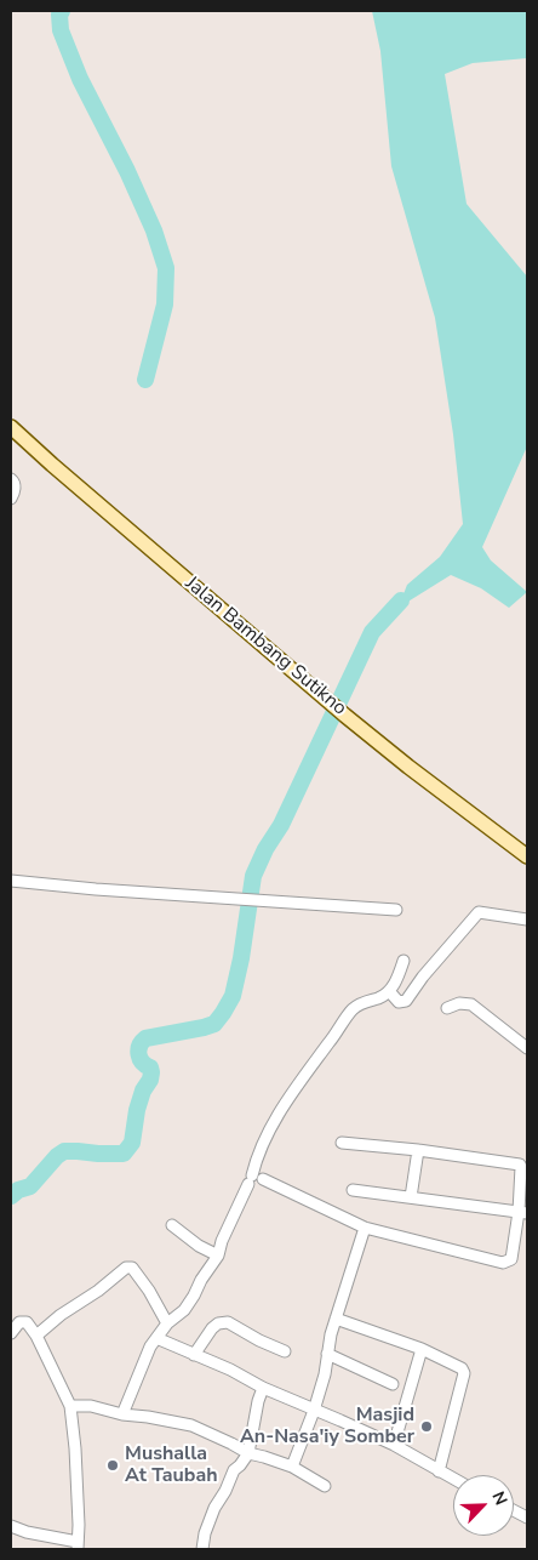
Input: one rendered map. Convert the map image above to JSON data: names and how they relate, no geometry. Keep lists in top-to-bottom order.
{
  "streets": {
    "street": ["Jalan Bambang Sutikno"]
  },
  "places": ["Masjid An-Nasa'iy Somber", "Mushalla At Taubah"],
  "north": "top right"
}
